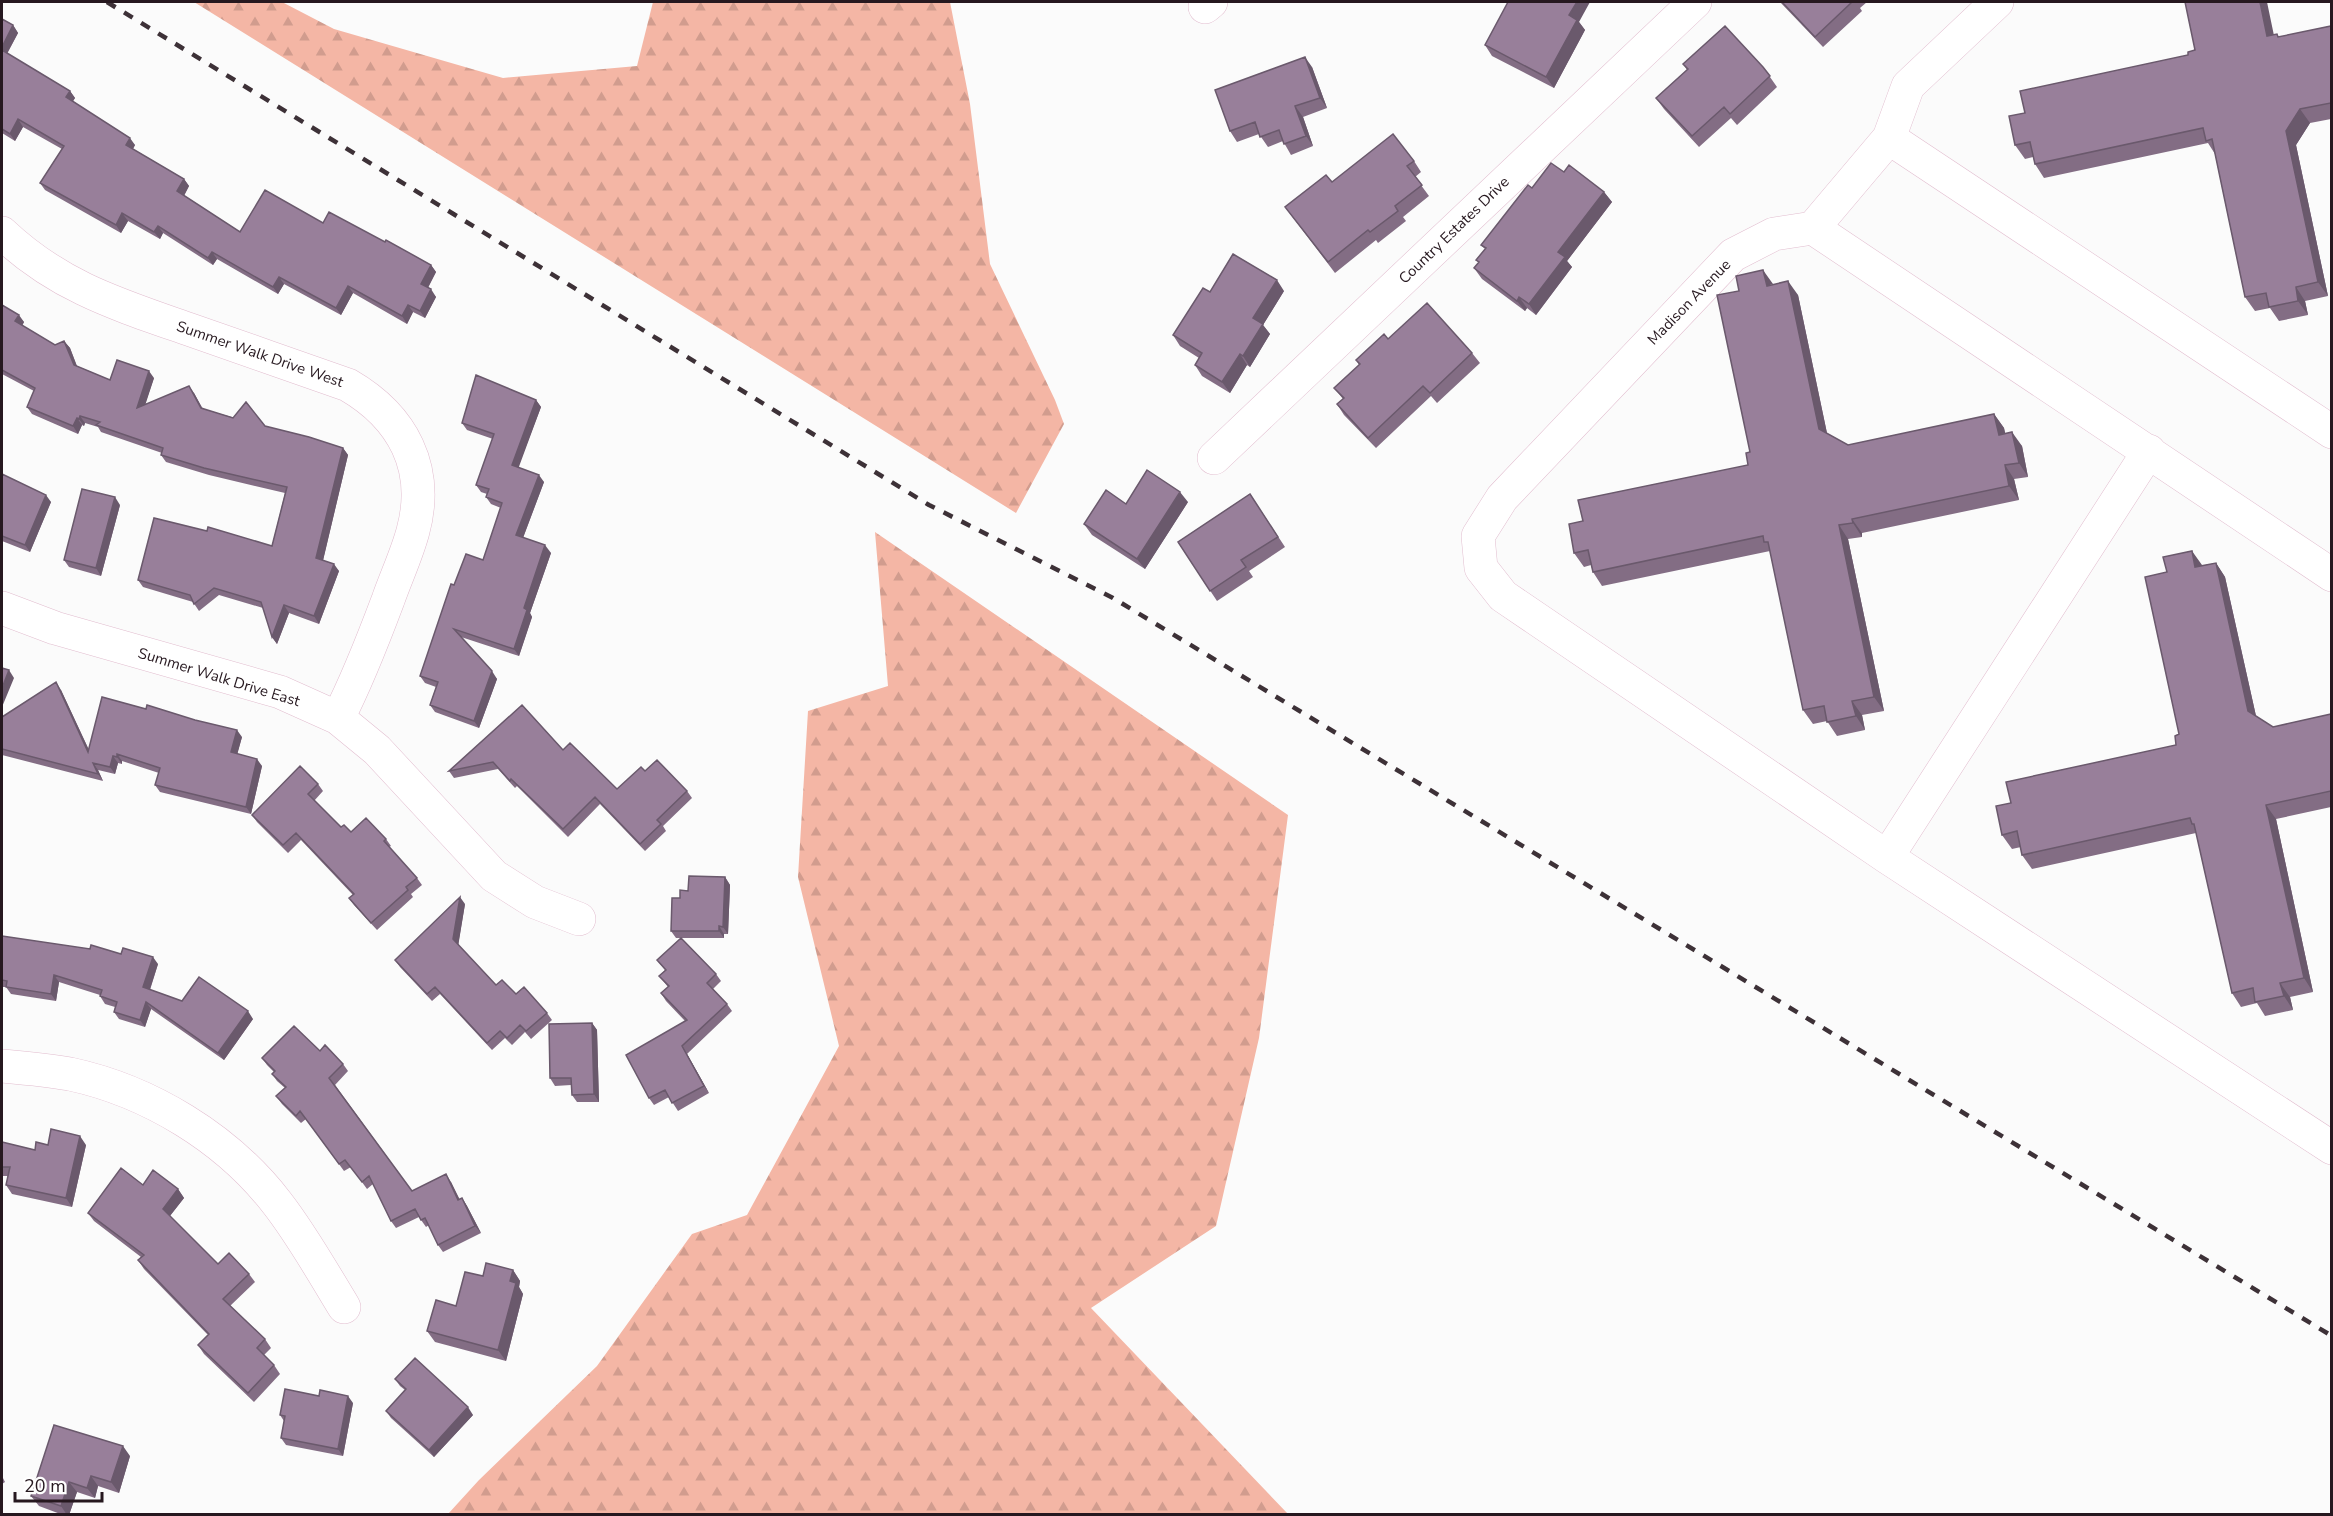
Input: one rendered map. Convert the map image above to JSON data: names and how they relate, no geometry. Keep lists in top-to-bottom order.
{
  "streets": {
    "street": [
      "Country Estates Drive",
      "Madison Avenue",
      "Summer Walk Drive West",
      "Summer Walk Drive East"
    ]
  },
  "crossings": [
    ["Summer Walk Drive West", "Summer Walk Drive East"]
  ],
  "scale_bar": "20 m"
}
